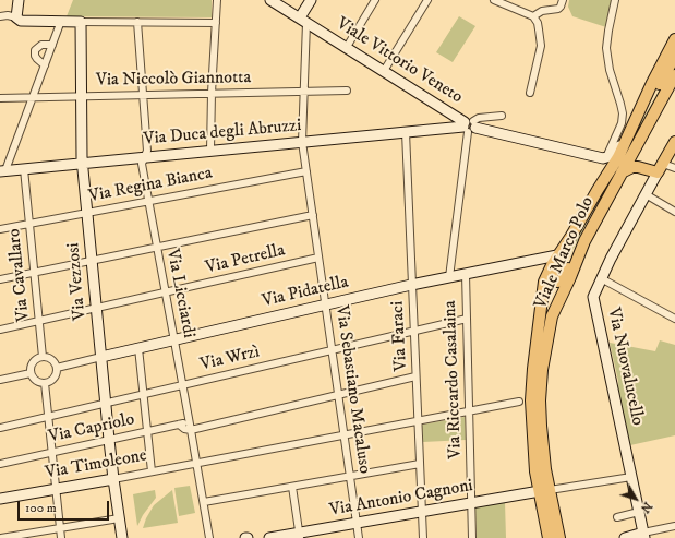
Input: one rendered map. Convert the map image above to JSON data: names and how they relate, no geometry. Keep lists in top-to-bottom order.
{
  "streets": {
    "main road": [
      "Viale Vittorio Veneto",
      "Via Duca degli Abruzzi",
      "Viale Marco Polo",
      "Via Vezzosi",
      "Via Pidatella",
      "Via Nuovalucello",
      "Via Timoleone",
      "Via Antonio Cagnoni"
    ],
    "street": [
      "Via Niccolò Giannotta",
      "Via Regina Bianca",
      "Via Petrella",
      "Via Cavallaro",
      "Via Licciardi",
      "Via Faraci",
      "Via Wrzì",
      "Via Riccardo Casalaina",
      "Via Sebastiano Macaluso",
      "Via Capriolo"
    ]
  },
  "crossings": [
    ["Viale Vittorio Veneto", "Via Duca degli Abruzzi"],
    ["Viale Vittorio Veneto", "Via Sebastiano Macaluso"],
    ["Via Niccolò Giannotta", "Via Vezzosi"],
    ["Via Niccolò Giannotta", "Via Licciardi"],
    ["Via Niccolò Giannotta", "Via Sebastiano Macaluso"],
    ["Via Duca degli Abruzzi", "Via Cavallaro"],
    ["Via Duca degli Abruzzi", "Via Vezzosi"],
    ["Via Duca degli Abruzzi", "Via Licciardi"],
    ["Via Duca degli Abruzzi", "Via Faraci"],
    ["Via Duca degli Abruzzi", "Via Sebastiano Macaluso"],
    ["Via Regina Bianca", "Via Cavallaro"],
    ["Via Regina Bianca", "Via Vezzosi"],
    ["Via Regina Bianca", "Via Licciardi"],
    ["Via Regina Bianca", "Via Sebastiano Macaluso"],
    ["Viale Marco Polo", "Via Pidatella"],
    ["Viale Marco Polo", "Via Antonio Cagnoni"],
    ["Via Petrella", "Via Cavallaro"],
    ["Via Petrella", "Via Vezzosi"],
    ["Via Petrella", "Via Licciardi"],
    ["Via Petrella", "Via Sebastiano Macaluso"],
    ["Via Cavallaro", "Via Pidatella"],
    ["Via Vezzosi", "Via Pidatella"],
    ["Via Vezzosi", "Via Wrzì"],
    ["Via Vezzosi", "Via Capriolo"],
    ["Via Vezzosi", "Via Timoleone"],
    ["Via Pidatella", "Via Licciardi"],
    ["Via Pidatella", "Via Faraci"],
    ["Via Pidatella", "Via Riccardo Casalaina"],
    ["Via Pidatella", "Via Sebastiano Macaluso"],
    ["Via Licciardi", "Via Wrzì"],
    ["Via Licciardi", "Via Capriolo"],
    ["Via Licciardi", "Via Timoleone"],
    ["Via Faraci", "Via Wrzì"],
    ["Via Faraci", "Via Timoleone"],
    ["Via Faraci", "Via Antonio Cagnoni"],
    ["Via Wrzì", "Via Riccardo Casalaina"],
    ["Via Wrzì", "Via Sebastiano Macaluso"],
    ["Via Nuovalucello", "Via Antonio Cagnoni"],
    ["Via Riccardo Casalaina", "Via Timoleone"],
    ["Via Riccardo Casalaina", "Via Antonio Cagnoni"],
    ["Via Sebastiano Macaluso", "Via Timoleone"],
    ["Via Sebastiano Macaluso", "Via Antonio Cagnoni"]
  ],
  "scale_bar": "100 m",
  "north": "bottom right"
}
